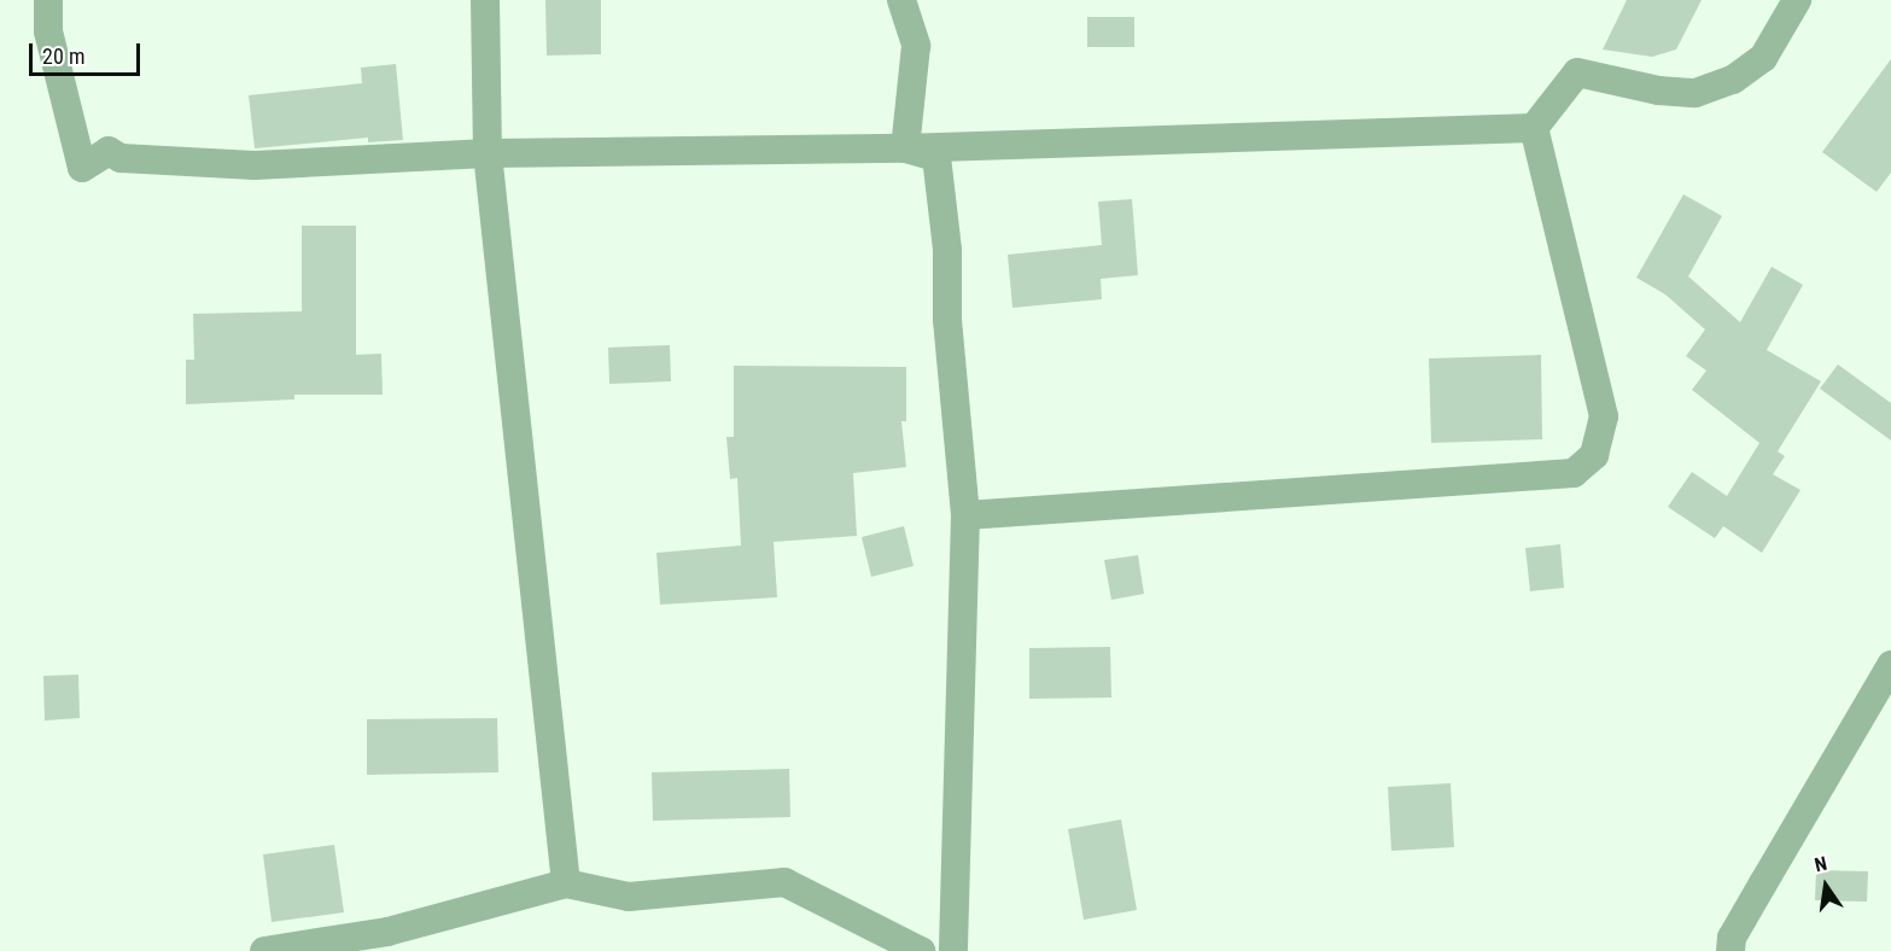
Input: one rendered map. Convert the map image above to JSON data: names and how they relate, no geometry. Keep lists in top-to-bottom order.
{
  "scale_bar": "20 m",
  "north": "top"
}
